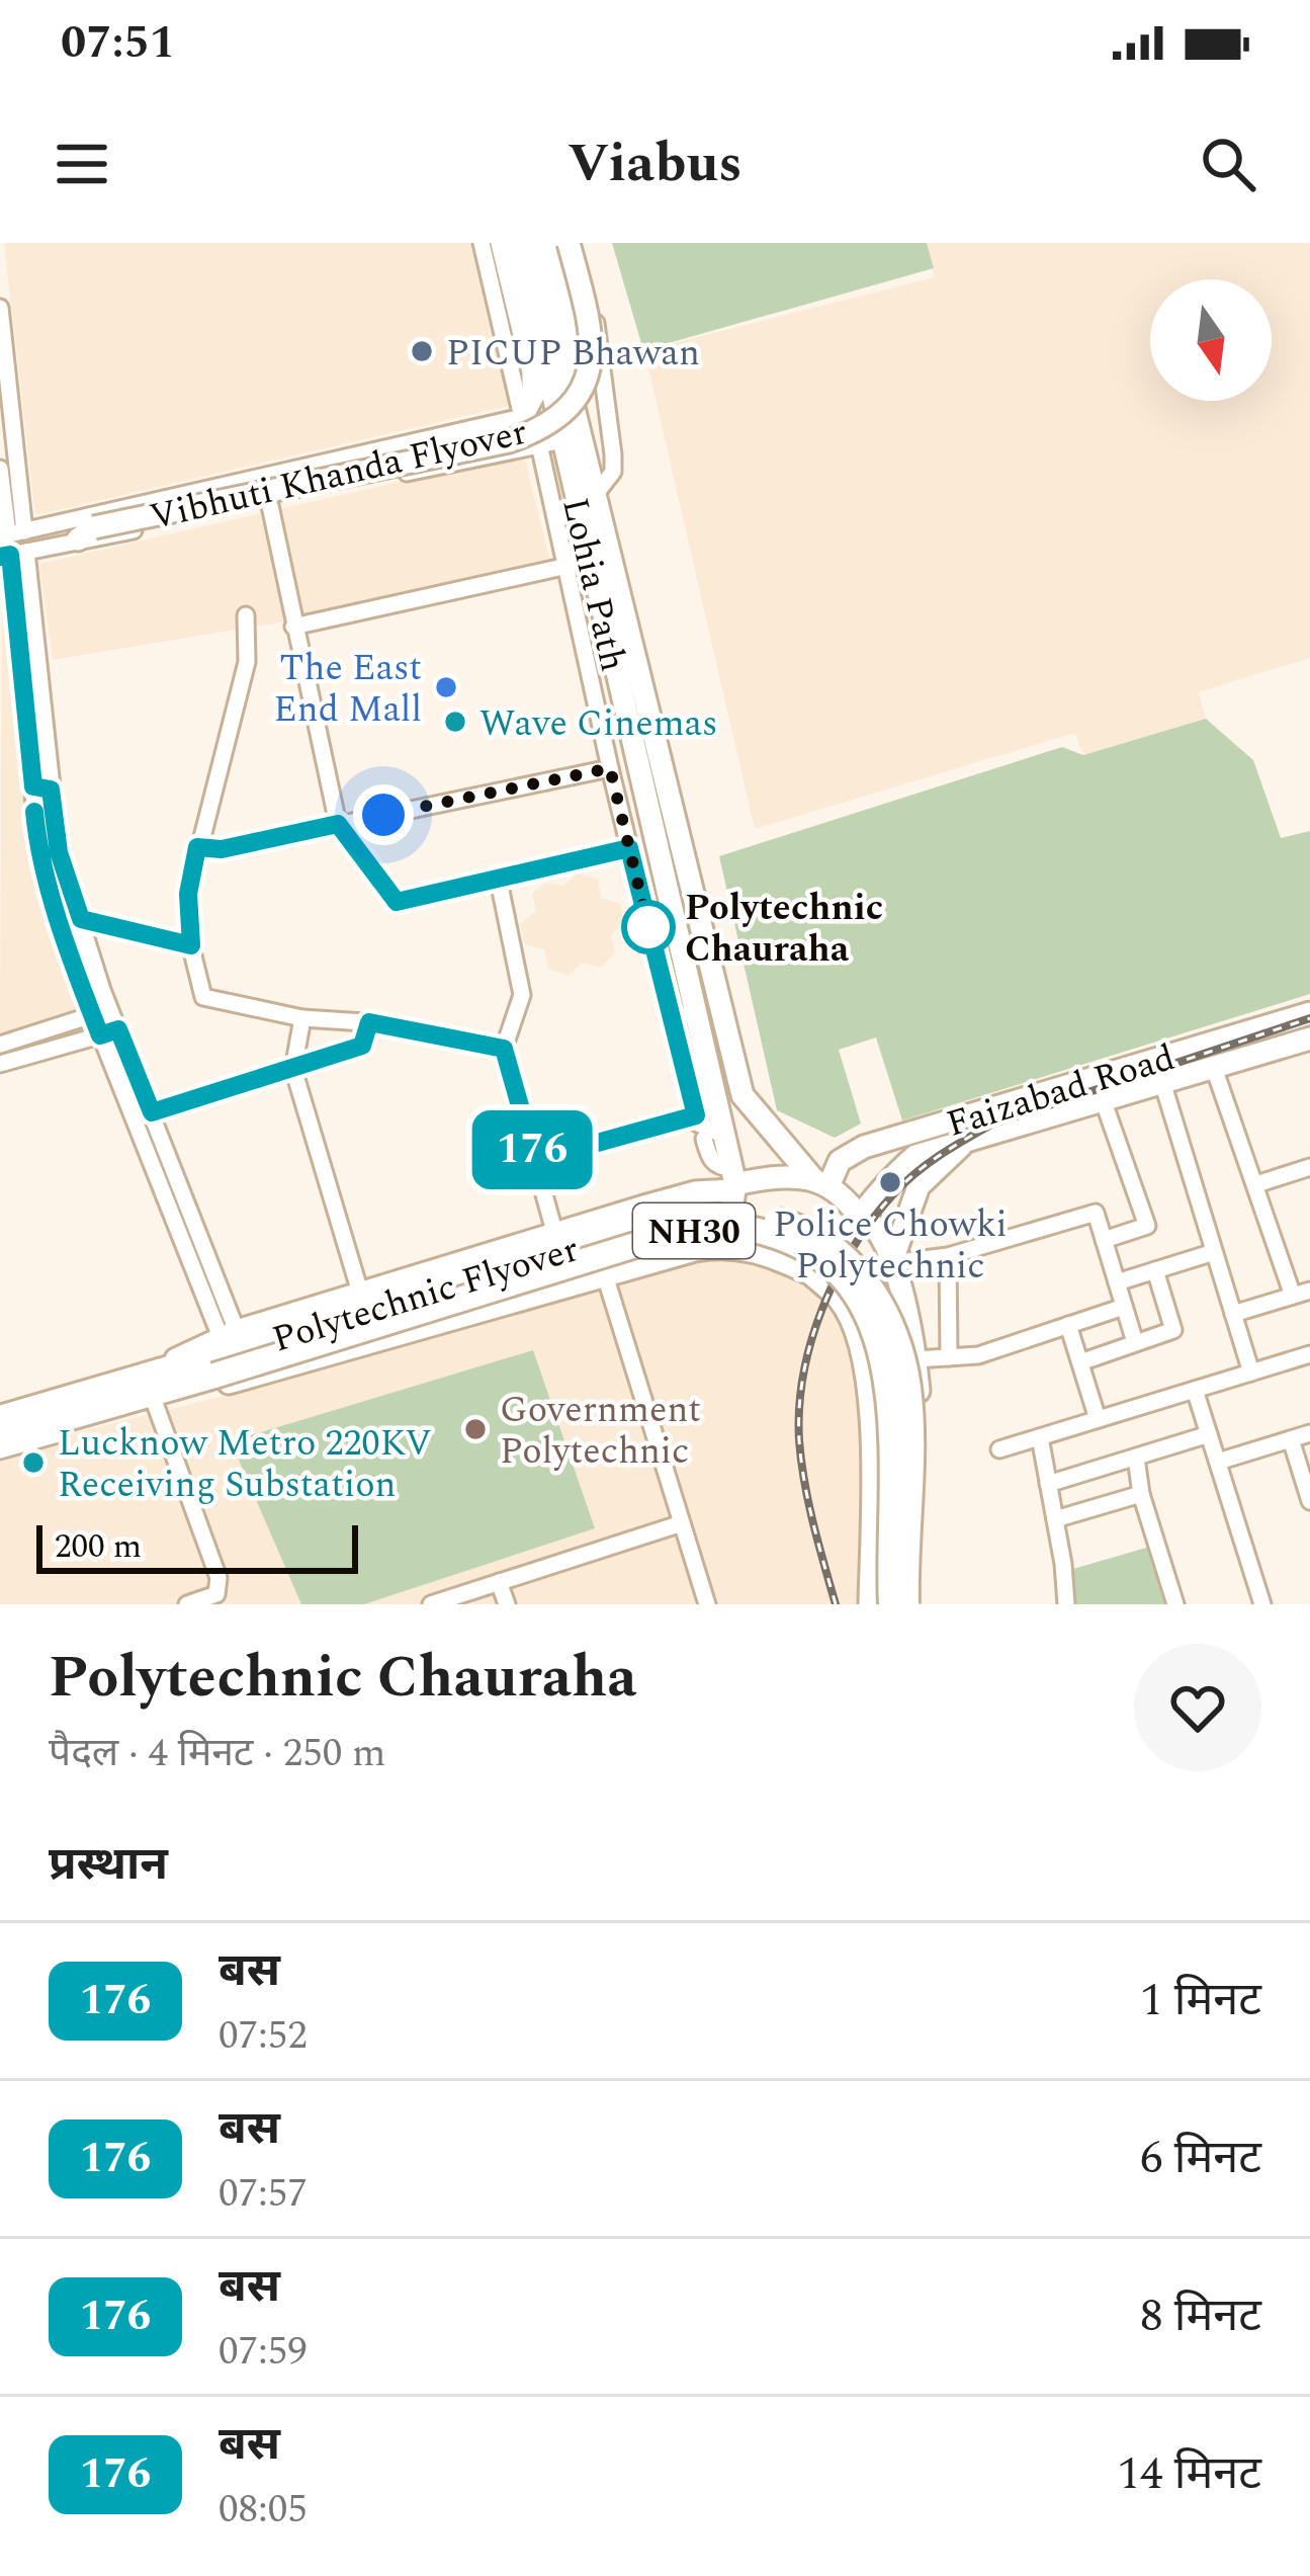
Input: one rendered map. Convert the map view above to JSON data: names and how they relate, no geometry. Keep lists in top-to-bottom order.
{
  "streets": {
    "highway": ["NH30", "Polytechnic Flyover"],
    "main road": ["Vibhuti Khanda Flyover", "Lohia Path", "Faizabad Road"]
  },
  "crossings": [
    ["Lohia Path", "Faizabad Road"],
    ["NH30", "Polytechnic Flyover"]
  ],
  "places": [
    "PICUP Bhawan",
    "The East End Mall",
    "Wave Cinemas",
    "Polytechnic Chauraha",
    "Police Chowki Polytechnic",
    "Government Polytechnic",
    "Lucknow Metro 220KV Receiving Substation"
  ],
  "lines": ["bus line 176"],
  "scale_bar": "200 m",
  "north": "bottom",
  "page": {
    "status": "07:51",
    "header": "Viabus",
    "on_map": "176",
    "scale": "200 m",
    "heading": [
      ["Polytechnic Chauraha", "पैदल · 4 मिनट · 250 m"],
      "प्रस्थान"
    ],
    "list": [
      {
        "mark": "176",
        "name": "बस",
        "note": "07:52",
        "value": "1 मिनट"
      },
      {
        "mark": "176",
        "name": "बस",
        "note": "07:57",
        "value": "6 मिनट"
      },
      {
        "mark": "176",
        "name": "बस",
        "note": "07:59",
        "value": "8 मिनट"
      },
      {
        "mark": "176",
        "name": "बस",
        "note": "08:05",
        "value": "14 मिनट"
      }
    ]
  }
}
